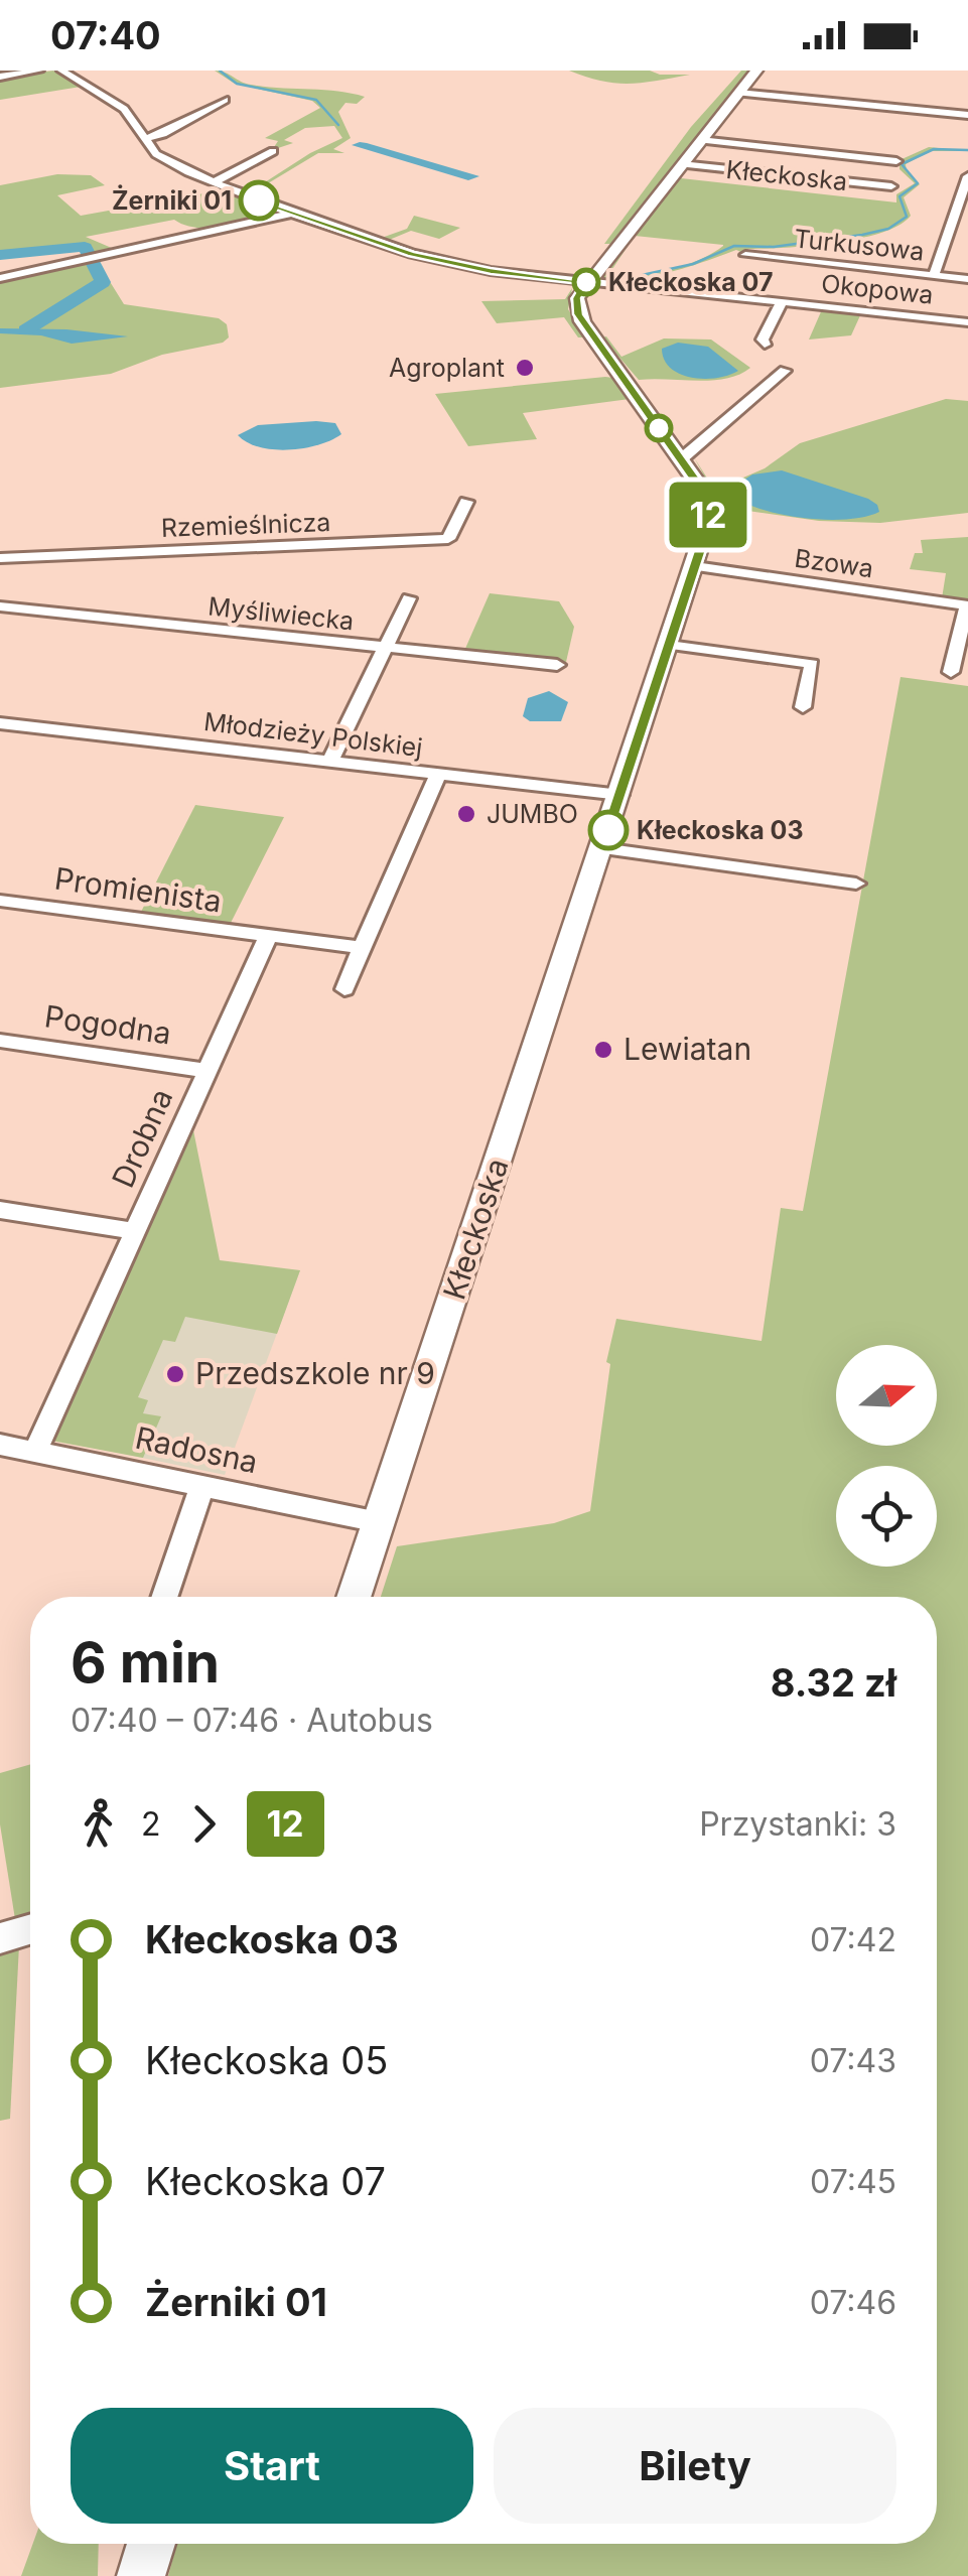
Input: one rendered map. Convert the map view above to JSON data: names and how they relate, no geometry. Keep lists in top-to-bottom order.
{
  "streets": {
    "main road": ["Kłeckoska"],
    "street": [
      "Turkusowa",
      "Okopowa",
      "Rzemieślnicza",
      "Bzowa",
      "Myśliwiecka",
      "Młodzieży Polskiej",
      "Promienista",
      "Pogodna",
      "Drobna",
      "Radosna"
    ]
  },
  "crossings": [
    ["Kłeckoska", "Okopowa"],
    ["Kłeckoska", "Bzowa"],
    ["Kłeckoska", "Młodzieży Polskiej"],
    ["Kłeckoska", "Radosna"],
    ["Promienista", "Drobna"],
    ["Pogodna", "Drobna"],
    ["Drobna", "Radosna"]
  ],
  "places": [
    "Żerniki 01",
    "Kłeckoska 07",
    "Agroplant",
    "JUMBO",
    "Kłeckoska 03",
    "Lewiatan",
    "Przedszkole nr 9"
  ],
  "lines": ["bus line 12"],
  "north": "right",
  "page": {
    "status": "07:40",
    "on_map": "12",
    "heading": ["6 min", "07:40 – 07:46 · Autobus", "8.32 zł"],
    "legs": ["2", "12", "Przystanki: 3"],
    "list": [
      {
        "name": "Kłeckoska 03",
        "value": "07:42"
      },
      {
        "name": "Kłeckoska 05",
        "value": "07:43"
      },
      {
        "name": "Kłeckoska 07",
        "value": "07:45"
      },
      {
        "name": "Żerniki 01",
        "value": "07:46"
      }
    ],
    "buttons": ["Start", "Bilety"]
  }
}
